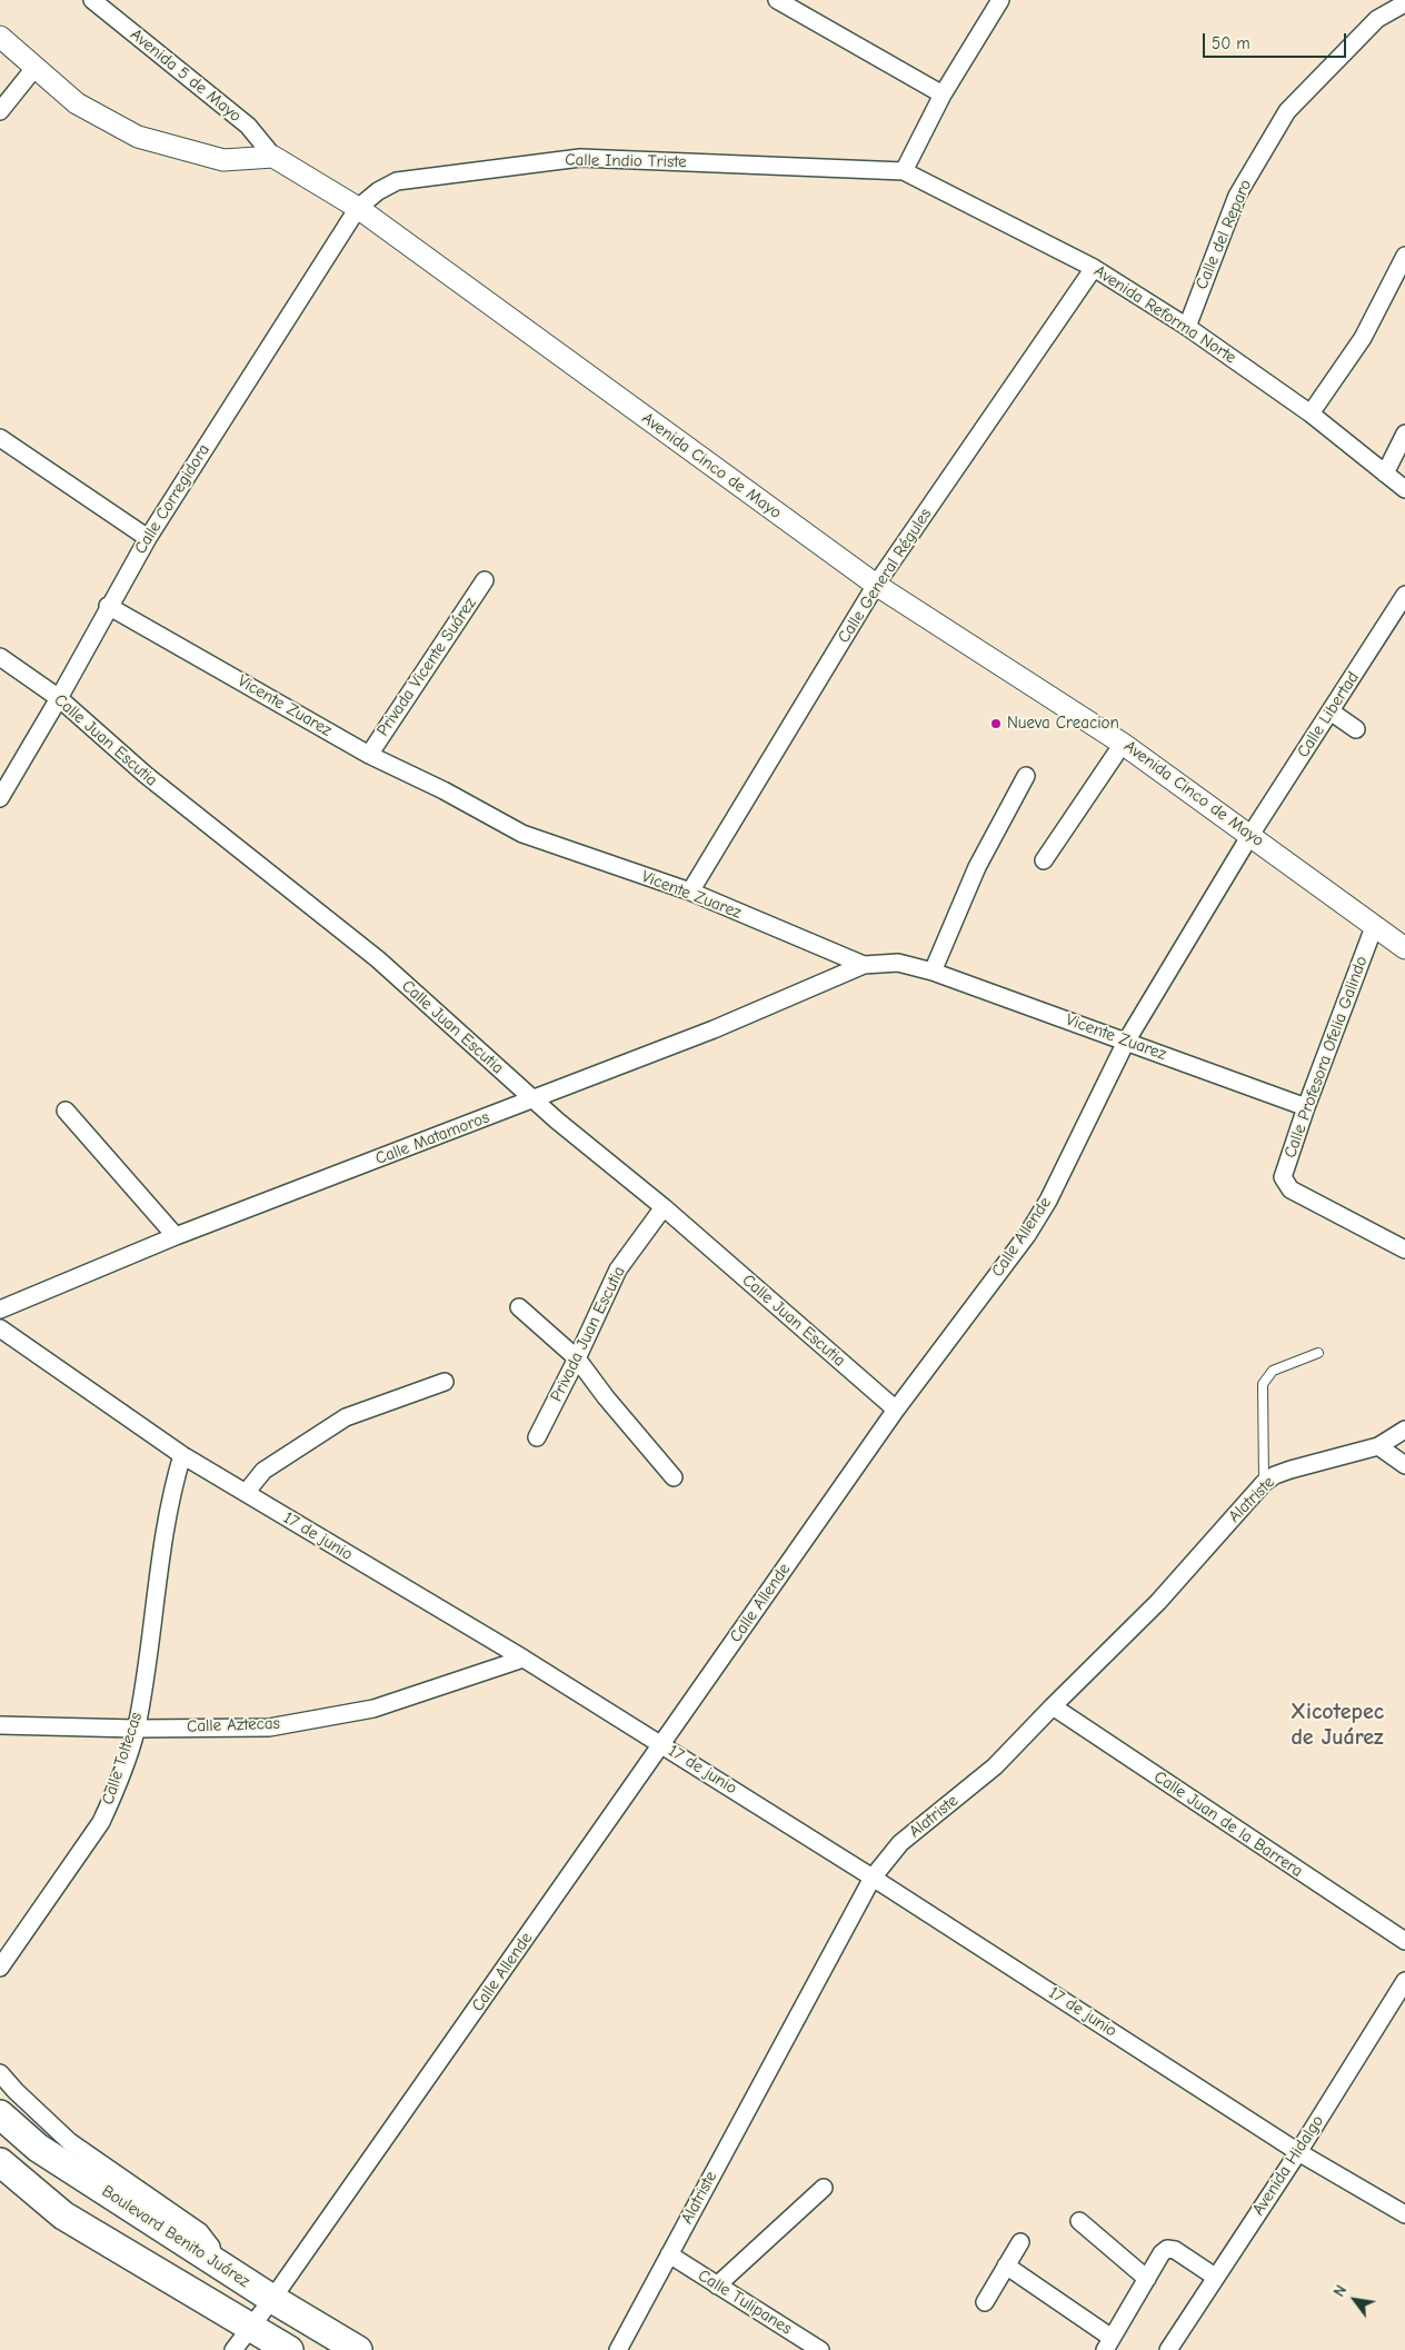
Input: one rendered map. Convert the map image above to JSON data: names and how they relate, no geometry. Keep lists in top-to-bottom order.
{
  "streets": {
    "main road": ["Boulevard Benito Juárez"],
    "street": [
      "Avenida 5 de Mayo",
      "Calle Indio Triste",
      "Calle del Reparo",
      "Avenida Reforma Norte",
      "Avenida Cinco de Mayo",
      "Calle Corregidora",
      "Calle General Régules",
      "Privada Vicente Suárez",
      "Vicente Zuarez",
      "Calle Libertad",
      "Calle Juan Escutia",
      "Calle Profesora Ofelia Galindo",
      "Calle Matamoros",
      "Calle Allende",
      "Privada Juan Escutia",
      "Alatriste",
      "17 de junio",
      "Calle Aztecas",
      "Calle Toltecas",
      "Calle Juan de la Barrera",
      "Avenida Hidalgo",
      "Calle Tulipanes"
    ]
  },
  "crossings": [
    ["Avenida 5 de Mayo", "Avenida Cinco de Mayo"],
    ["Calle Indio Triste", "Avenida Reforma Norte"],
    ["Calle Indio Triste", "Avenida Cinco de Mayo"],
    ["Calle Indio Triste", "Calle Corregidora"],
    ["Calle del Reparo", "Avenida Reforma Norte"],
    ["Avenida Reforma Norte", "Calle General Régules"],
    ["Avenida Cinco de Mayo", "Calle Corregidora"],
    ["Avenida Cinco de Mayo", "Calle General Régules"],
    ["Avenida Cinco de Mayo", "Calle Libertad"],
    ["Avenida Cinco de Mayo", "Calle Profesora Ofelia Galindo"],
    ["Avenida Cinco de Mayo", "Calle Allende"],
    ["Calle Corregidora", "Vicente Zuarez"],
    ["Calle Corregidora", "Calle Juan Escutia"],
    ["Calle General Régules", "Vicente Zuarez"],
    ["Privada Vicente Suárez", "Vicente Zuarez"],
    ["Vicente Zuarez", "Calle Profesora Ofelia Galindo"],
    ["Vicente Zuarez", "Calle Matamoros"],
    ["Vicente Zuarez", "Calle Allende"],
    ["Calle Libertad", "Calle Allende"],
    ["Calle Juan Escutia", "Calle Matamoros"],
    ["Calle Juan Escutia", "Calle Allende"],
    ["Calle Juan Escutia", "Privada Juan Escutia"],
    ["Calle Allende", "17 de junio"],
    ["Calle Allende", "Boulevard Benito Juárez"],
    ["Alatriste", "17 de junio"],
    ["Alatriste", "Calle Juan de la Barrera"],
    ["Alatriste", "Calle Tulipanes"],
    ["17 de junio", "Calle Aztecas"],
    ["17 de junio", "Calle Toltecas"],
    ["17 de junio", "Avenida Hidalgo"],
    ["Calle Aztecas", "Calle Toltecas"]
  ],
  "districts": ["Xicotepec de Juárez"],
  "places": ["Nueva Creacion"],
  "scale_bar": "50 m",
  "north": "top left"
}
